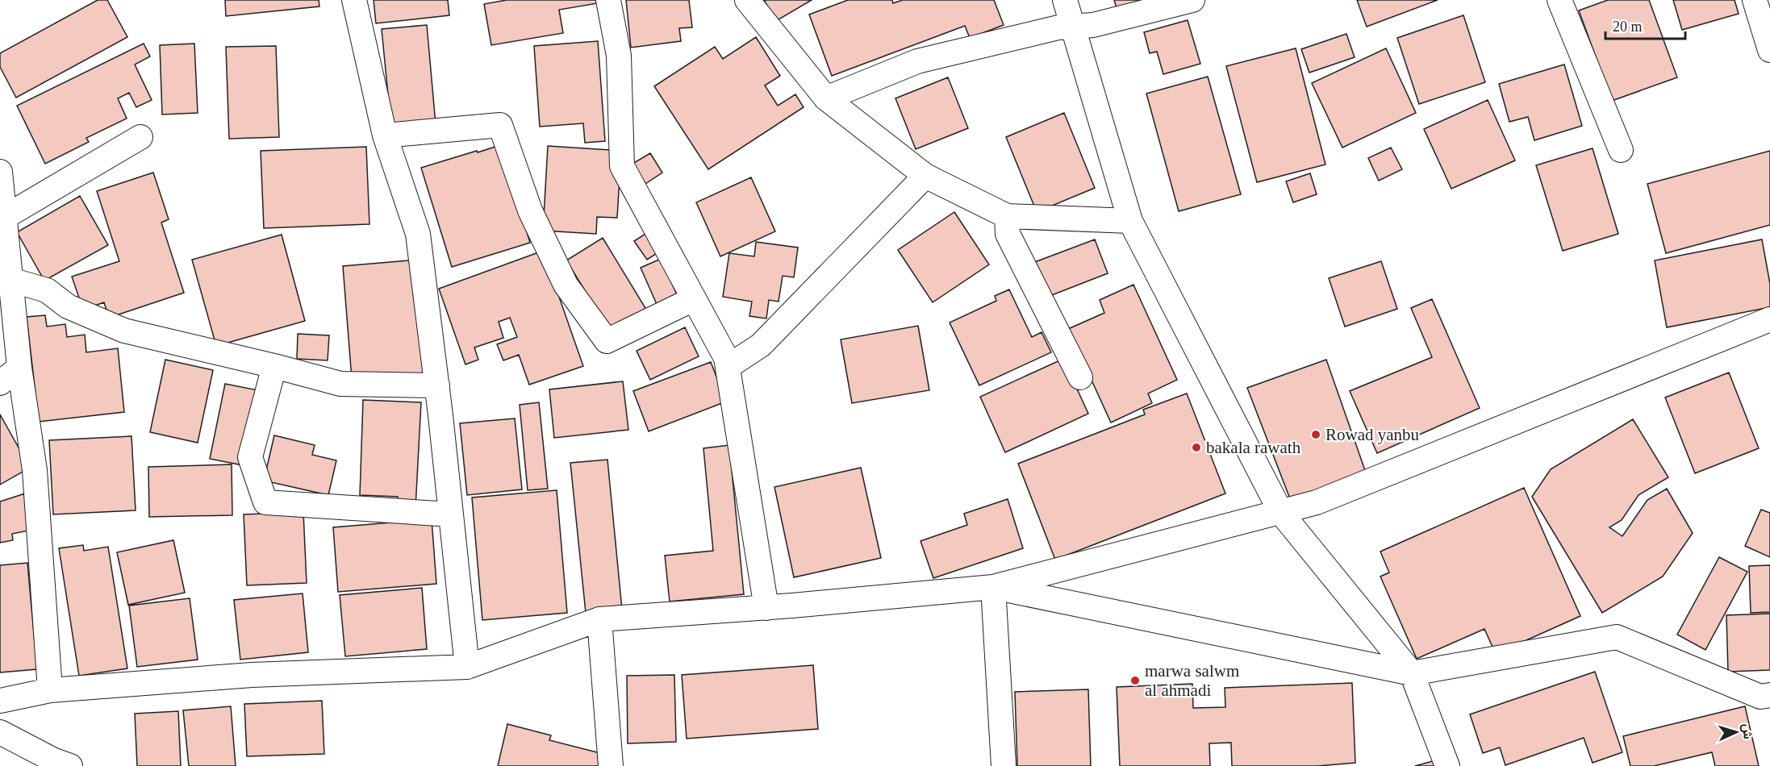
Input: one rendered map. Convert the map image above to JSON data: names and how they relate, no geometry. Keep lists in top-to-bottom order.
{
  "places": ["Rowad yanbu", "bakala rawath", "marwa salwm al ahmadi"],
  "scale_bar": "20 m",
  "north": "right"
}
